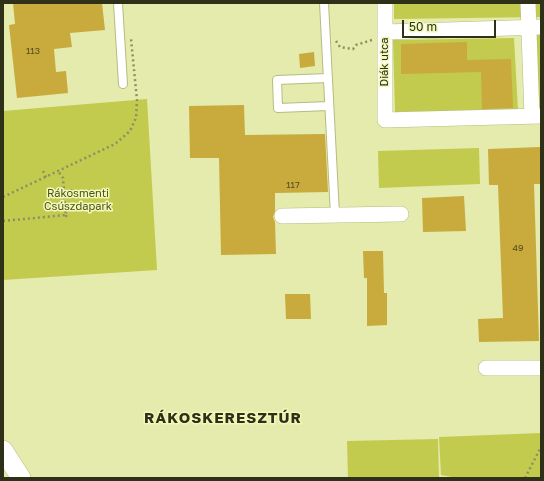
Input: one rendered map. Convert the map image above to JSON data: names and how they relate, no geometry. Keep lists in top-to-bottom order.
{
  "streets": {
    "street": ["Diák utca"]
  },
  "districts": ["RÁKOSKERESZTÚR"],
  "parks": ["Rákosmenti Csúszdapark"],
  "house_numbers": ["113", "117", "49"],
  "scale_bar": "50 m"
}
